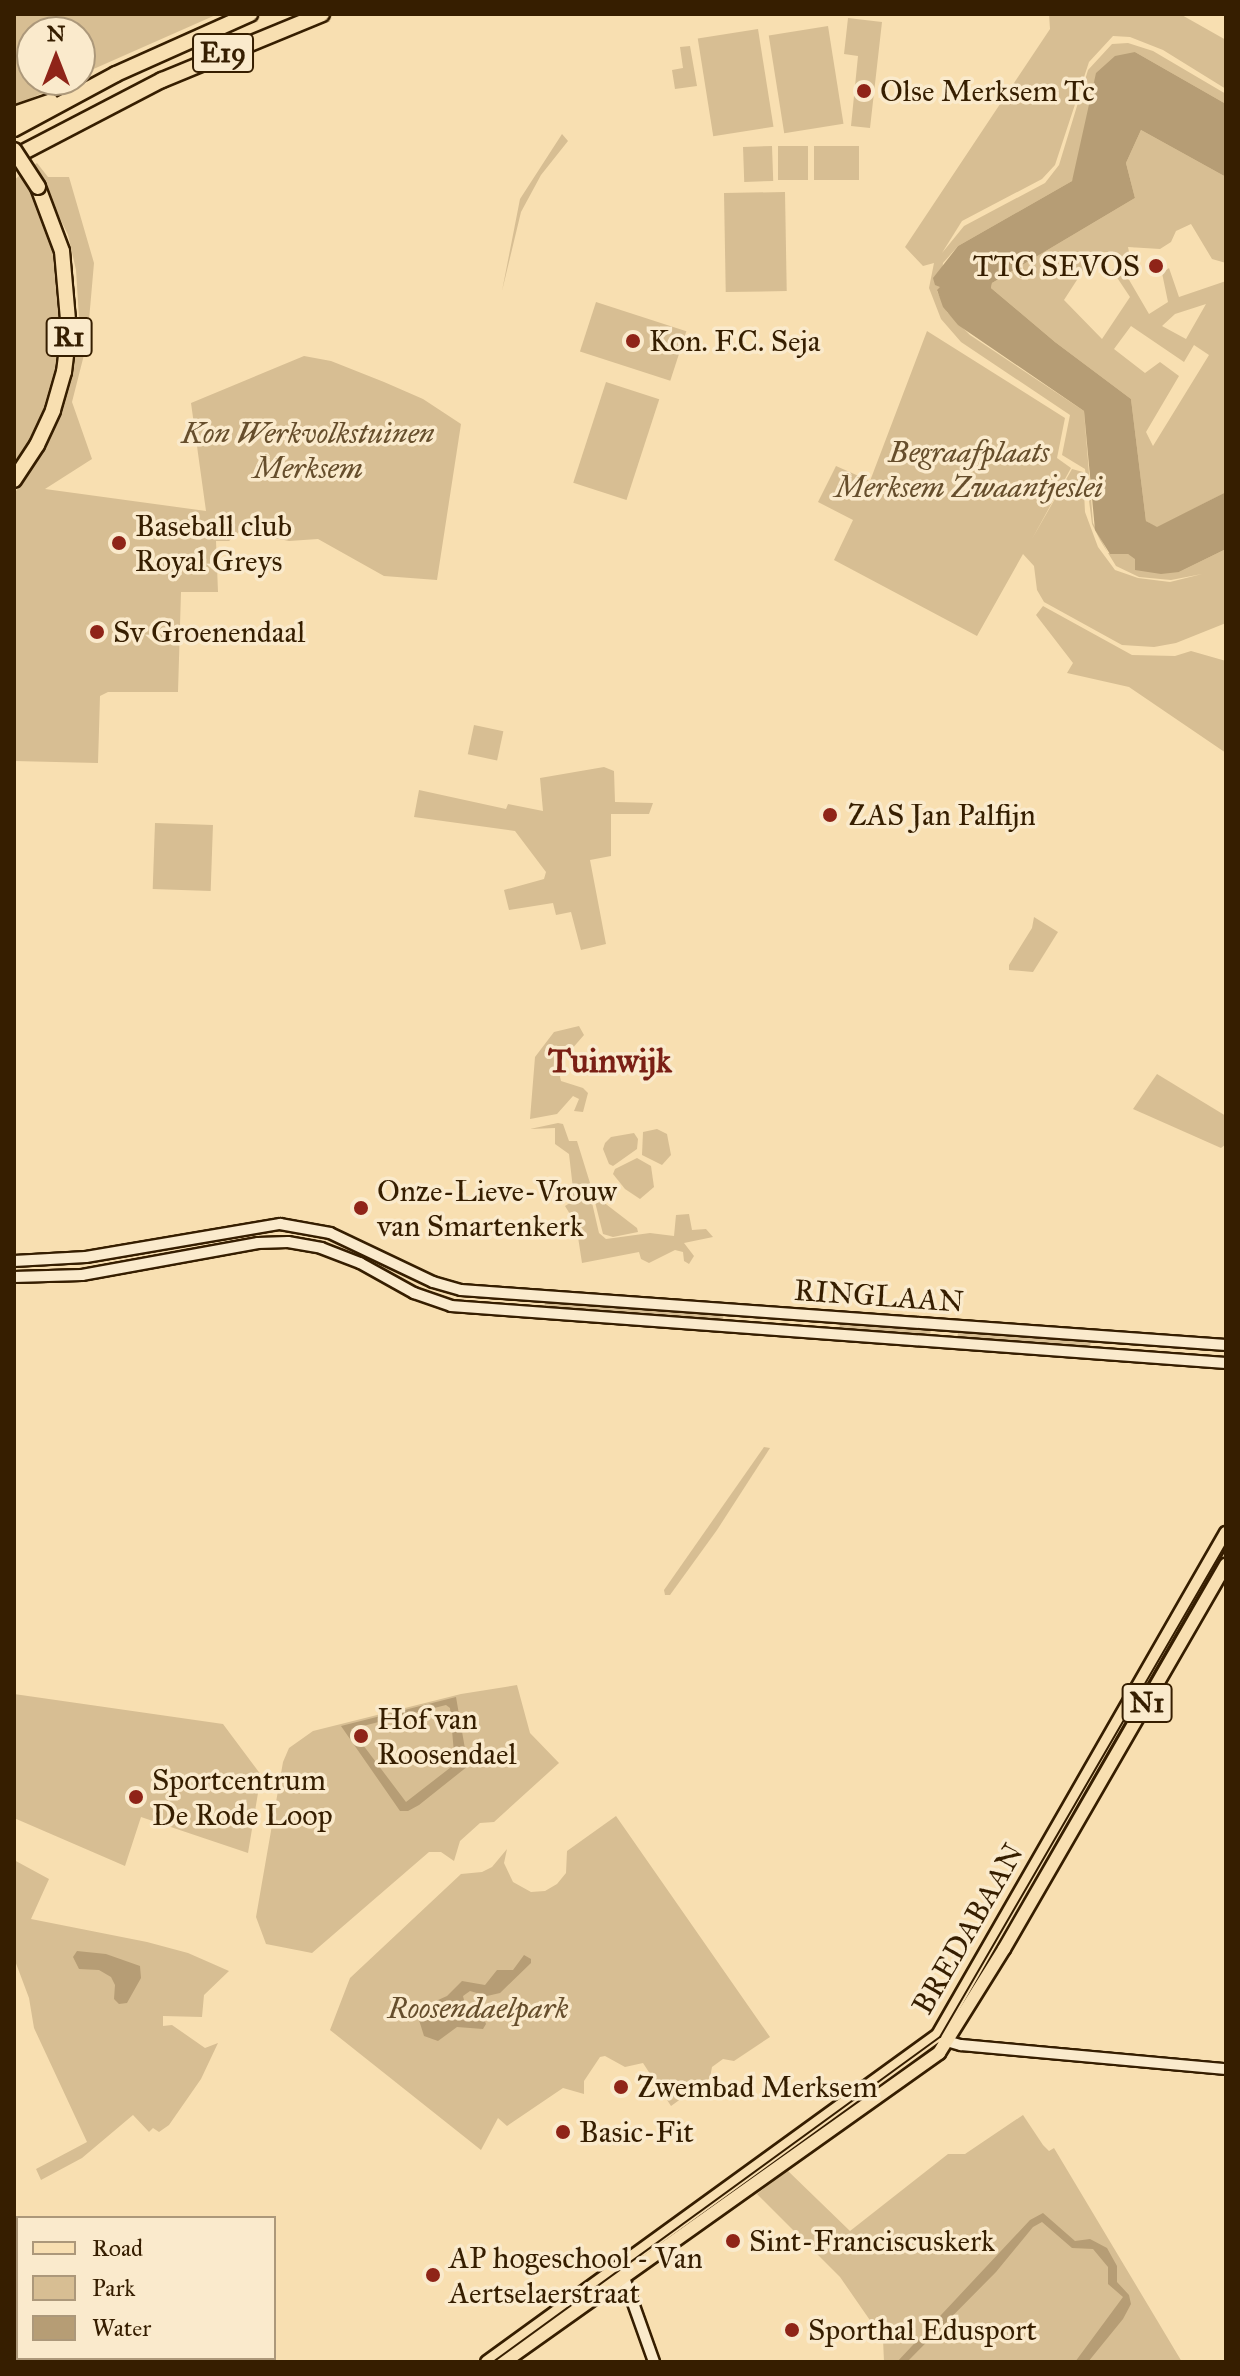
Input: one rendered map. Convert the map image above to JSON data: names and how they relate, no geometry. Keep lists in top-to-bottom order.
{
  "streets": {
    "highway": ["E19", "R1"],
    "main road": ["N1", "BREDABAAN"],
    "street": ["RINGLAAN"]
  },
  "districts": ["Tuinwijk"],
  "parks": ["Kon Werkvolkstuinen Merksem", "Begraafplaats Merksem Zwaantjeslei", "Roosendaelpark"],
  "places": [
    "Olse Merksem Tc",
    "TTC SEVOS",
    "Kon. F.C. Seja",
    "Baseball club Royal Greys",
    "Sv Groenendaal",
    "ZAS Jan Palfijn",
    "Onze-Lieve-Vrouw van Smartenkerk",
    "Hof van Roosendael",
    "Sportcentrum De Rode Loop",
    "Zwembad Merksem",
    "Basic-Fit",
    "Sint-Franciscuskerk",
    "AP hogeschool - Van Aertselaerstraat",
    "Sporthal Edusport"
  ],
  "legend": ["Road", "Park", "Water"],
  "north": "top"
}
